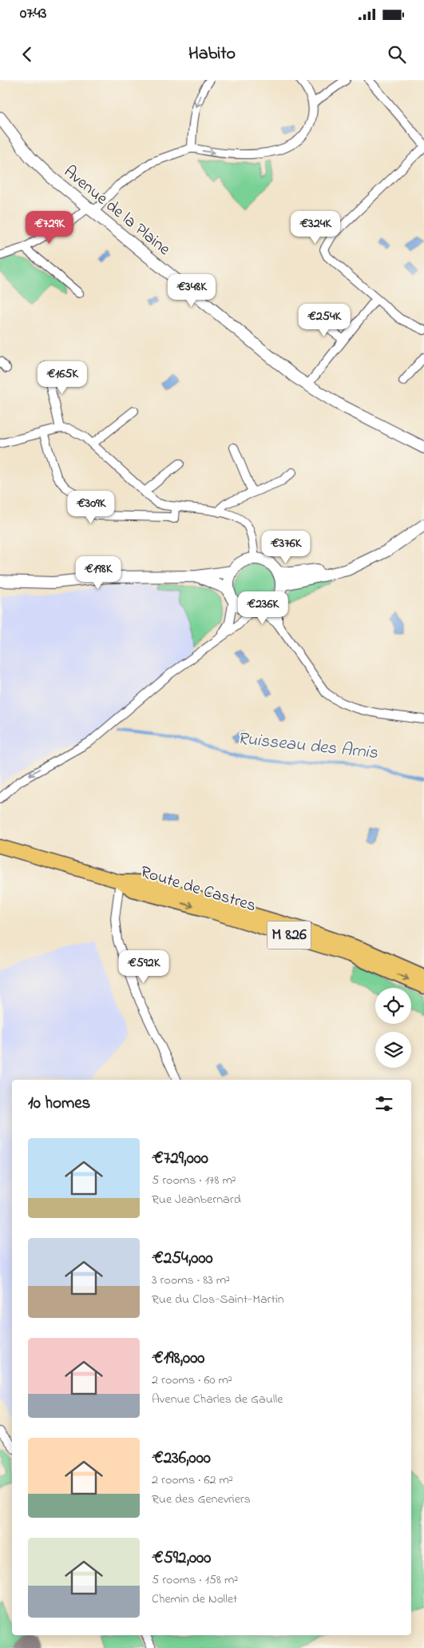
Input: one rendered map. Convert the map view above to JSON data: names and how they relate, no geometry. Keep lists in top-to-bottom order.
{
  "streets": {
    "main road": ["Route de Castres", "M 826"],
    "street": ["Avenue de la Plaine"]
  },
  "water": ["Ruisseau des Arnis"],
  "page": {
    "status": "07:43",
    "header": "Habito",
    "price": [
      "€729K",
      "€324K",
      "€348K",
      "€254K",
      "€165K",
      "€309K",
      "€376K",
      "€198K",
      "€236K",
      "€592K"
    ],
    "heading": "10 homes",
    "list": [
      {
        "name": "€729,000",
        "note": "5 rooms · 178 m² · Rue Jeanbernard"
      },
      {
        "name": "€254,000",
        "note": "3 rooms · 83 m² · Rue du Clos-Saint-Martin"
      },
      {
        "name": "€198,000",
        "note": "2 rooms · 60 m² · Avenue Charles de Gaulle"
      },
      {
        "name": "€236,000",
        "note": "2 rooms · 62 m² · Rue des Genevriers"
      },
      {
        "name": "€592,000",
        "note": "5 rooms · 158 m² · Chemin de Nollet"
      }
    ]
  }
}
